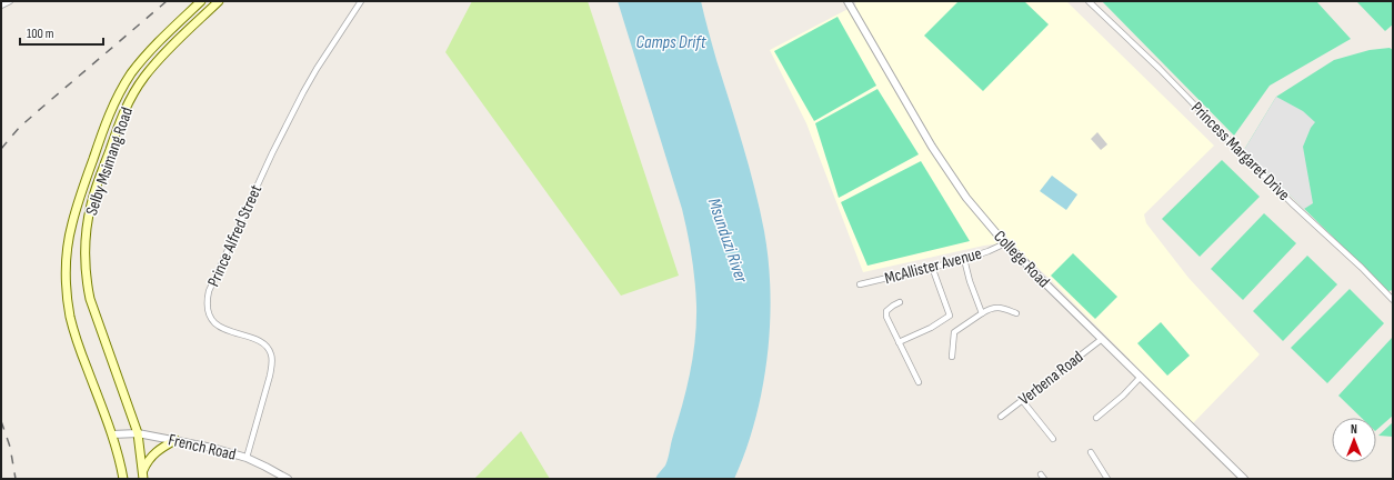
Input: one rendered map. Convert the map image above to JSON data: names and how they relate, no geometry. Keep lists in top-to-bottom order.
{
  "streets": {
    "main road": ["Selby Msimang Road"],
    "street": [
      "Princess Margaret Drive",
      "Prince Alfred Street",
      "College Road",
      "McAllister Avenue",
      "Verbena Road",
      "French Road"
    ]
  },
  "crossings": [
    ["Selby Msimang Road", "French Road"],
    ["Prince Alfred Street", "French Road"],
    ["College Road", "McAllister Avenue"],
    ["College Road", "Verbena Road"]
  ],
  "water": ["Camps Drift", "Msunduzi River"],
  "scale_bar": "100 m",
  "north": "top"
}
